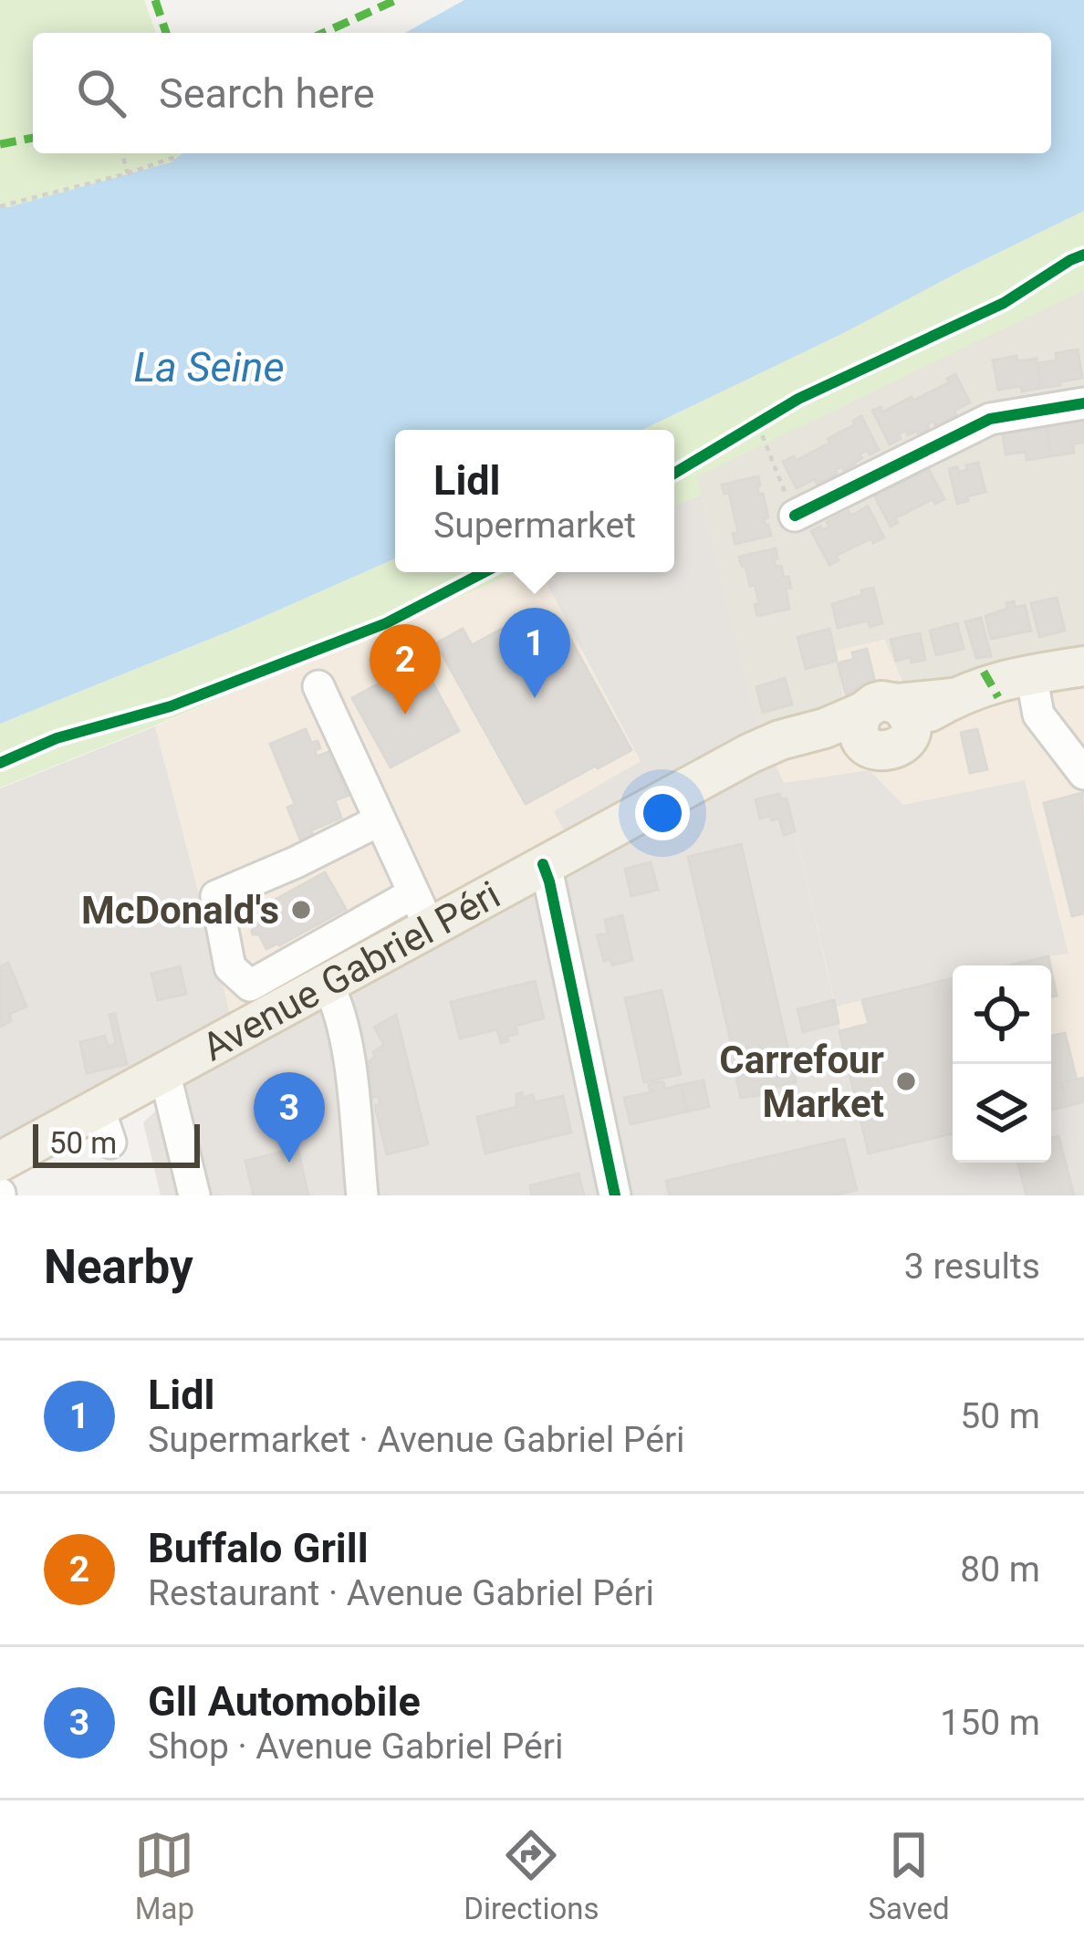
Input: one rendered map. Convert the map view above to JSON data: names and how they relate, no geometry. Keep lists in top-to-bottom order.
{
  "streets": {
    "main road": ["Avenue Gabriel Péri"]
  },
  "water": ["La Seine"],
  "places": ["McDonald's", "Carrefour Market"],
  "scale_bar": "50 m",
  "page": {
    "search": "Search here",
    "popup": ["Lidl", "Supermarket"],
    "pins": ["1", "2", "3"],
    "scale": "50 m",
    "heading": ["Nearby", "3 results"],
    "list": [
      {
        "mark": "1",
        "name": "Lidl",
        "note": "Supermarket · Avenue Gabriel Péri",
        "value": "50 m"
      },
      {
        "mark": "2",
        "name": "Buffalo Grill",
        "note": "Restaurant · Avenue Gabriel Péri",
        "value": "80 m"
      },
      {
        "mark": "3",
        "name": "Gll Automobile",
        "note": "Shop · Avenue Gabriel Péri",
        "value": "150 m"
      }
    ],
    "nav": ["Map", "Directions", "Saved"]
  }
}
